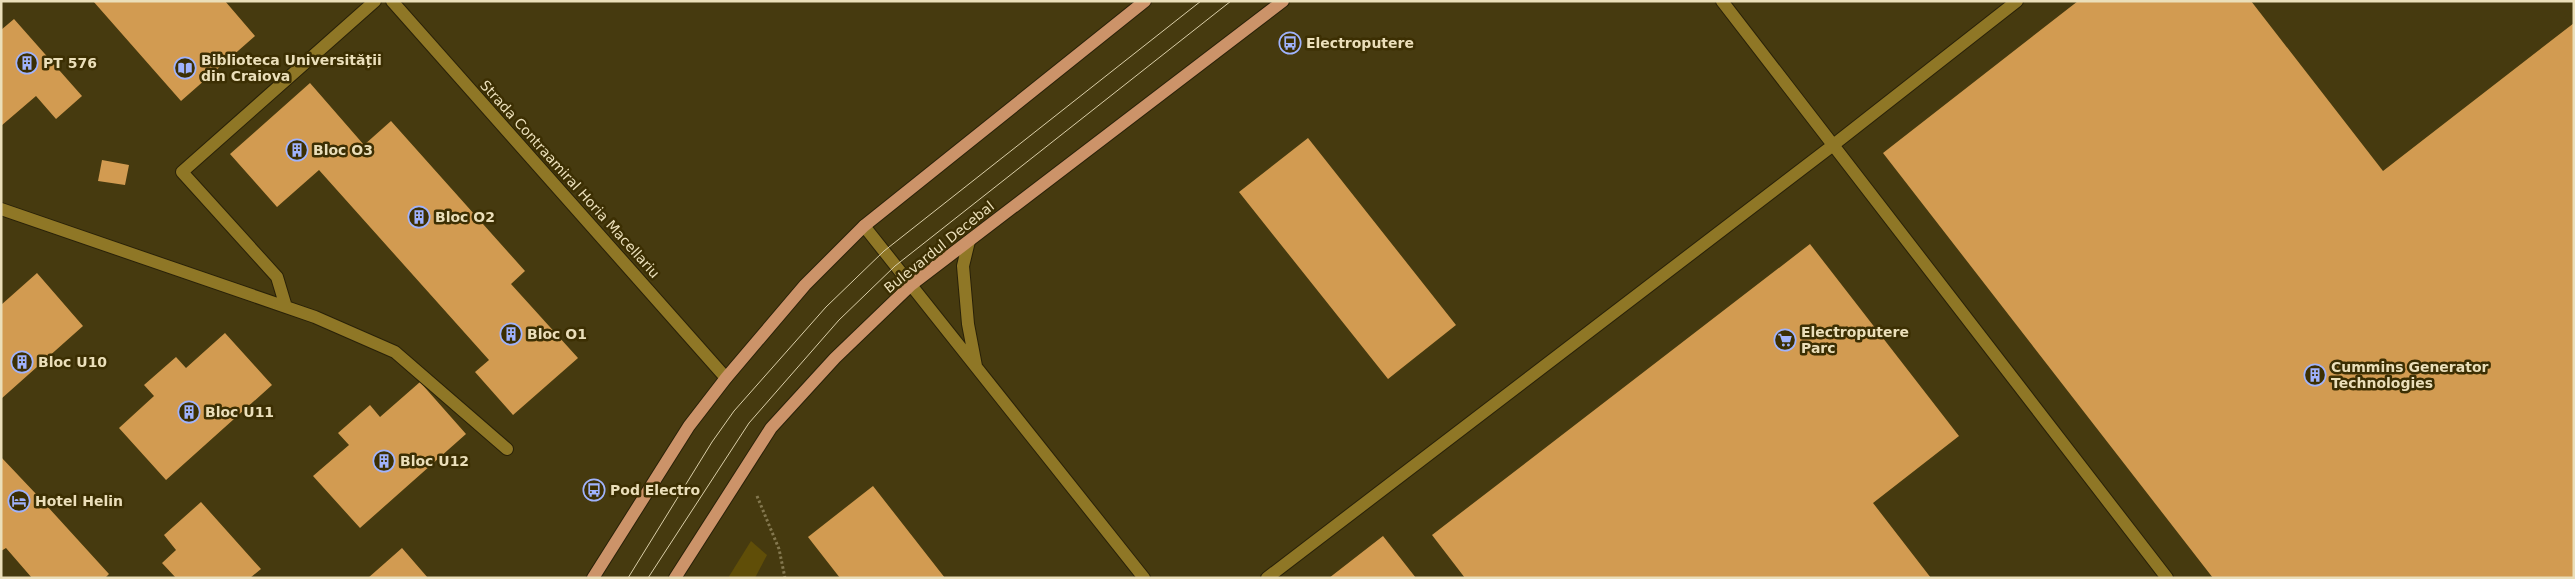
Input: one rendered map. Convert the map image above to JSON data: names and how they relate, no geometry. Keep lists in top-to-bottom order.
{
  "streets": {
    "main road": ["Bulevardul Decebal"],
    "street": ["Strada Contraamiral Horia Macellariu"]
  },
  "places": {
    "bus stop": ["Electroputere", "Pod Electro"],
    "building": [
      "PT 576",
      "Bloc O3",
      "Bloc O2",
      "Bloc O1",
      "Bloc U10",
      "Cummins Generator Technologies",
      "Bloc U11",
      "Bloc U12"
    ],
    "library": ["Biblioteca Universității din Craiova"],
    "supermarket": ["Electroputere Parc"],
    "hotel": ["Hotel Helin"]
  }
}
